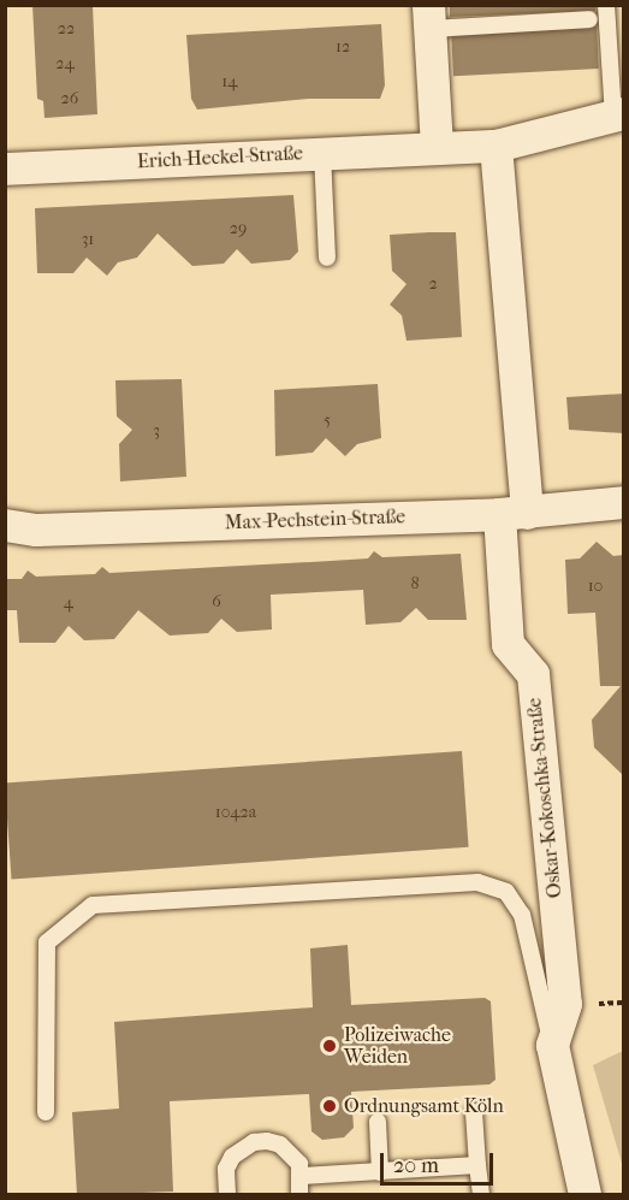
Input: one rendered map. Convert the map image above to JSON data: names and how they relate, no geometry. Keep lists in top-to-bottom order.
{
  "streets": {
    "street": ["Erich-Heckel-Straße", "Max-Pechstein-Straße", "Oskar-Kokoschka-Straße"]
  },
  "crossings": [
    ["Erich-Heckel-Straße", "Oskar-Kokoschka-Straße"],
    ["Max-Pechstein-Straße", "Oskar-Kokoschka-Straße"]
  ],
  "places": ["Polizeiwache Weiden", "Ordnungsamt Köln"],
  "house_numbers": [
    "22",
    "12",
    "24",
    "14",
    "26",
    "29",
    "31",
    "2",
    "5",
    "3",
    "8",
    "10",
    "6",
    "4",
    "1042a"
  ],
  "scale_bar": "20 m"
}
